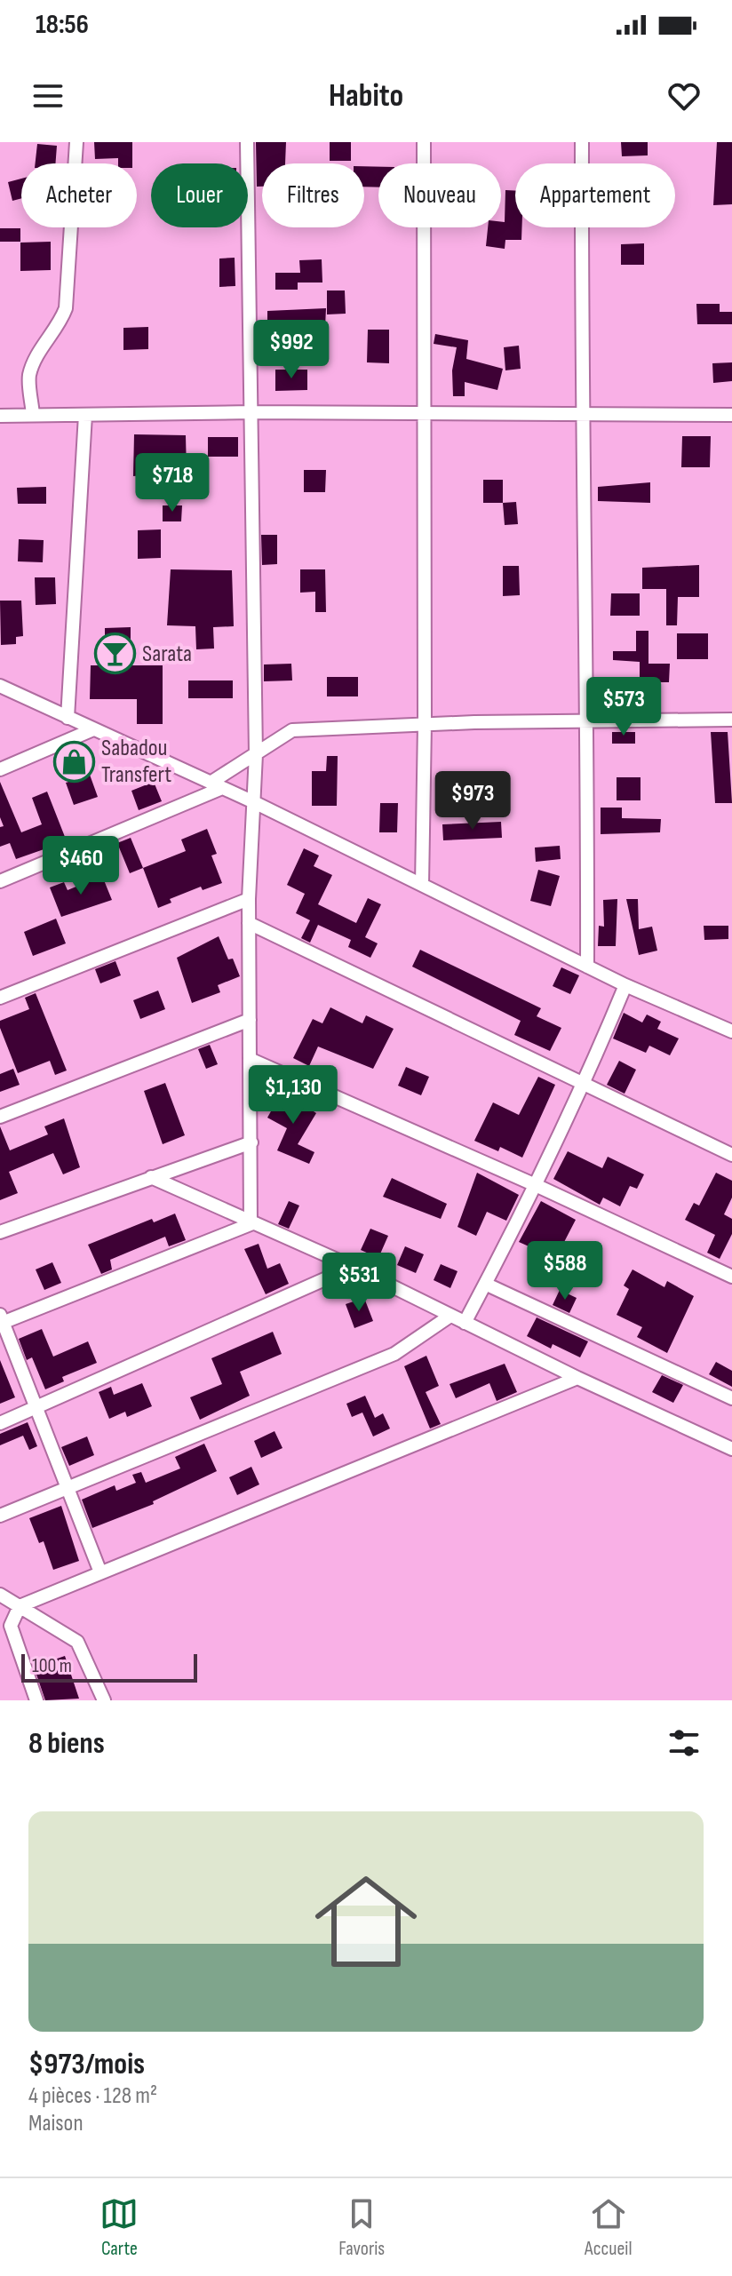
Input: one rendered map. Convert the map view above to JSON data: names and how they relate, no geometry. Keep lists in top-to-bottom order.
{
  "places": {
    "bar": ["Sarata"],
    "shop": ["Sabadou Transfert"]
  },
  "scale_bar": "100 m",
  "page": {
    "status": "18:56",
    "header": "Habito",
    "chip": [
      "Acheter",
      "Louer",
      "Filtres",
      "Nouveau",
      "Appartement"
    ],
    "price": [
      "$992",
      "$718",
      "$573",
      "$973",
      "$460",
      "$1,130",
      "$588",
      "$531"
    ],
    "scale": "100 m",
    "heading": "8 biens",
    "list": [
      {
        "name": "$973/mois",
        "note": "4 pièces · 128 m² · Maison"
      }
    ],
    "tabs": ["Carte", "Favoris", "Accueil"]
  }
}
